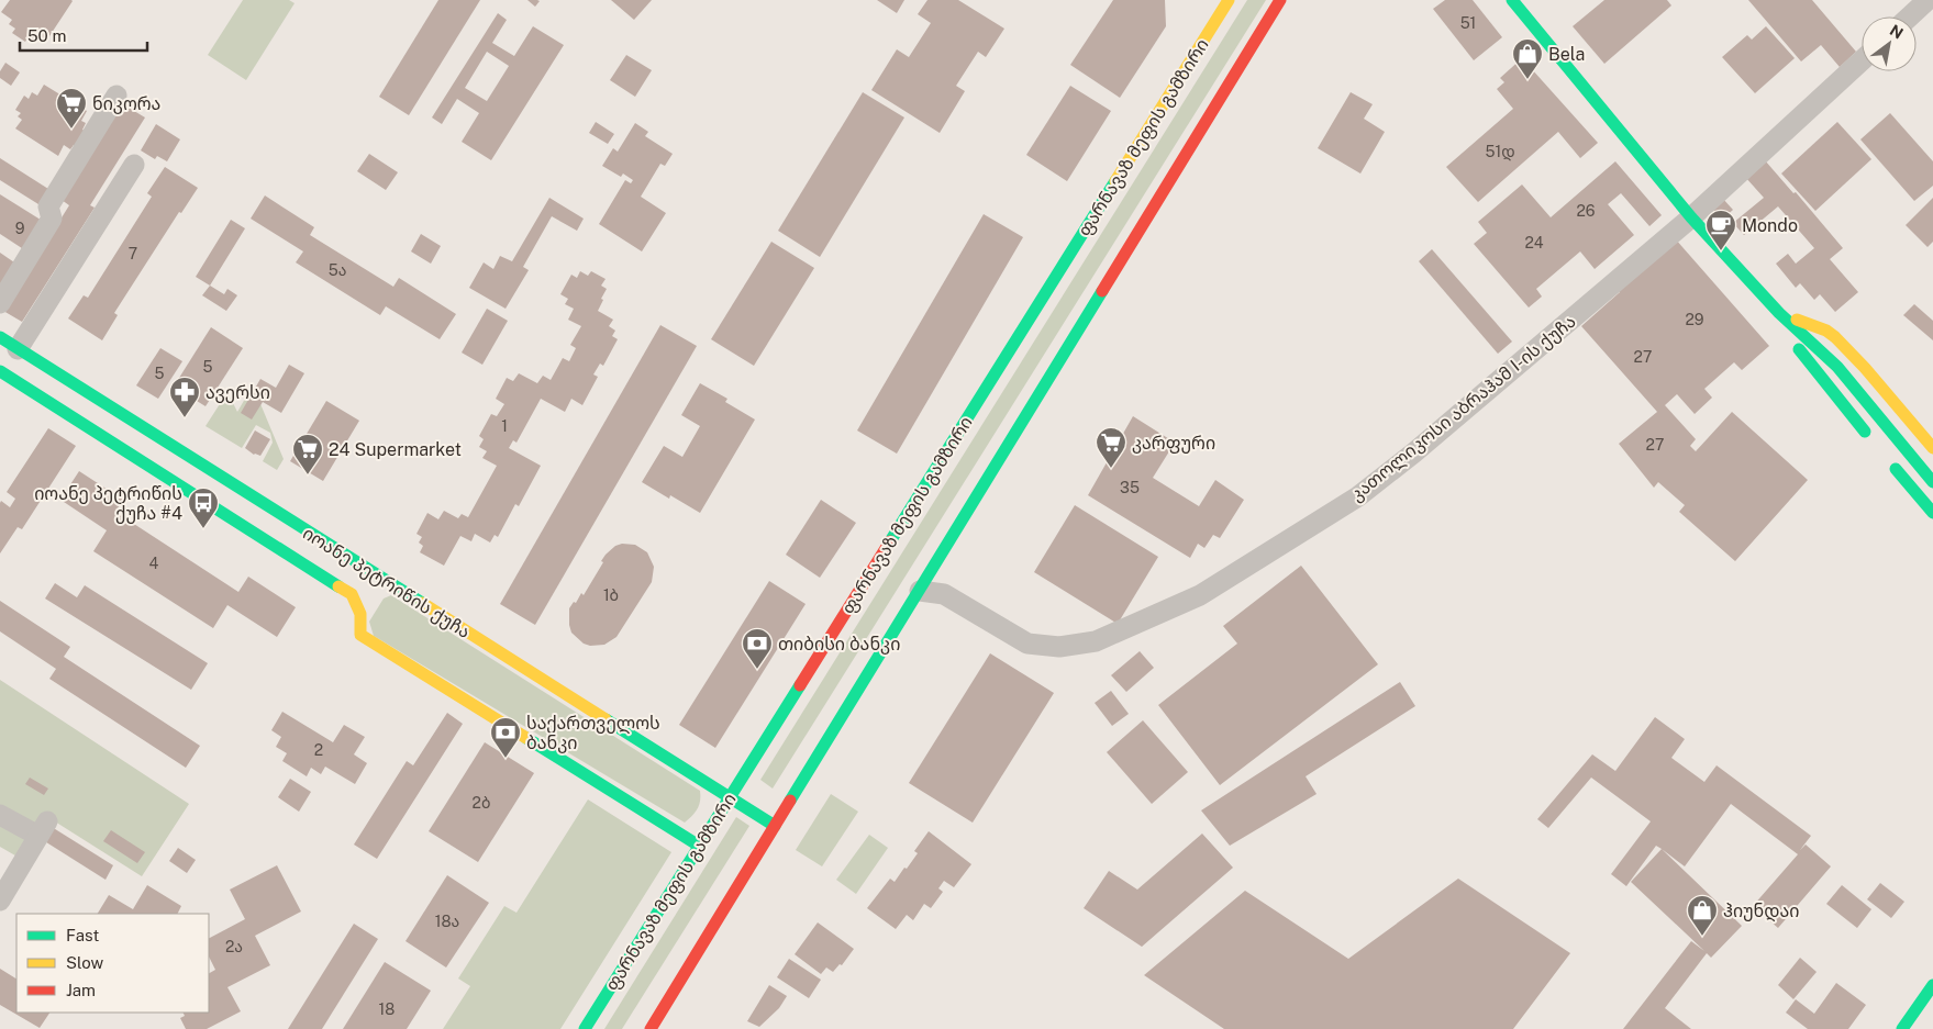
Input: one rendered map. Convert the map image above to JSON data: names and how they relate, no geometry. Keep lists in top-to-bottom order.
{
  "streets": {
    "main road": ["ფარნავაზ მეფის გამზირი", "იოანე პეტრიწის ქუჩა"],
    "street": ["კათოლიკოსი აბრაჰამ I-ის ქუჩა"]
  },
  "crossings": [
    ["ფარნავაზ მეფის გამზირი", "იოანე პეტრიწის ქუჩა"]
  ],
  "places": {
    "shop": ["Bela", "ჰიუნდაი"],
    "supermarket": ["ნიკორა", "კარფური", "24 Supermarket"],
    "cafe": ["Mondo"],
    "pharmacy": ["ავერსი"],
    "bus stop": ["იოანე პეტრიწის ქუჩა #4"],
    "bank": ["თიბისი ბანკი", "საქართველოს ბანკი"]
  },
  "house_numbers": [
    "51",
    "51დ",
    "26",
    "9",
    "24",
    "7",
    "5ა",
    "29",
    "27",
    "5",
    "5",
    "1",
    "27",
    "35",
    "4",
    "1ბ",
    "2",
    "2ბ",
    "18ა",
    "2ა",
    "18"
  ],
  "legend": ["Fast", "Slow", "Jam"],
  "scale_bar": "50 m",
  "north": "top right"
}
